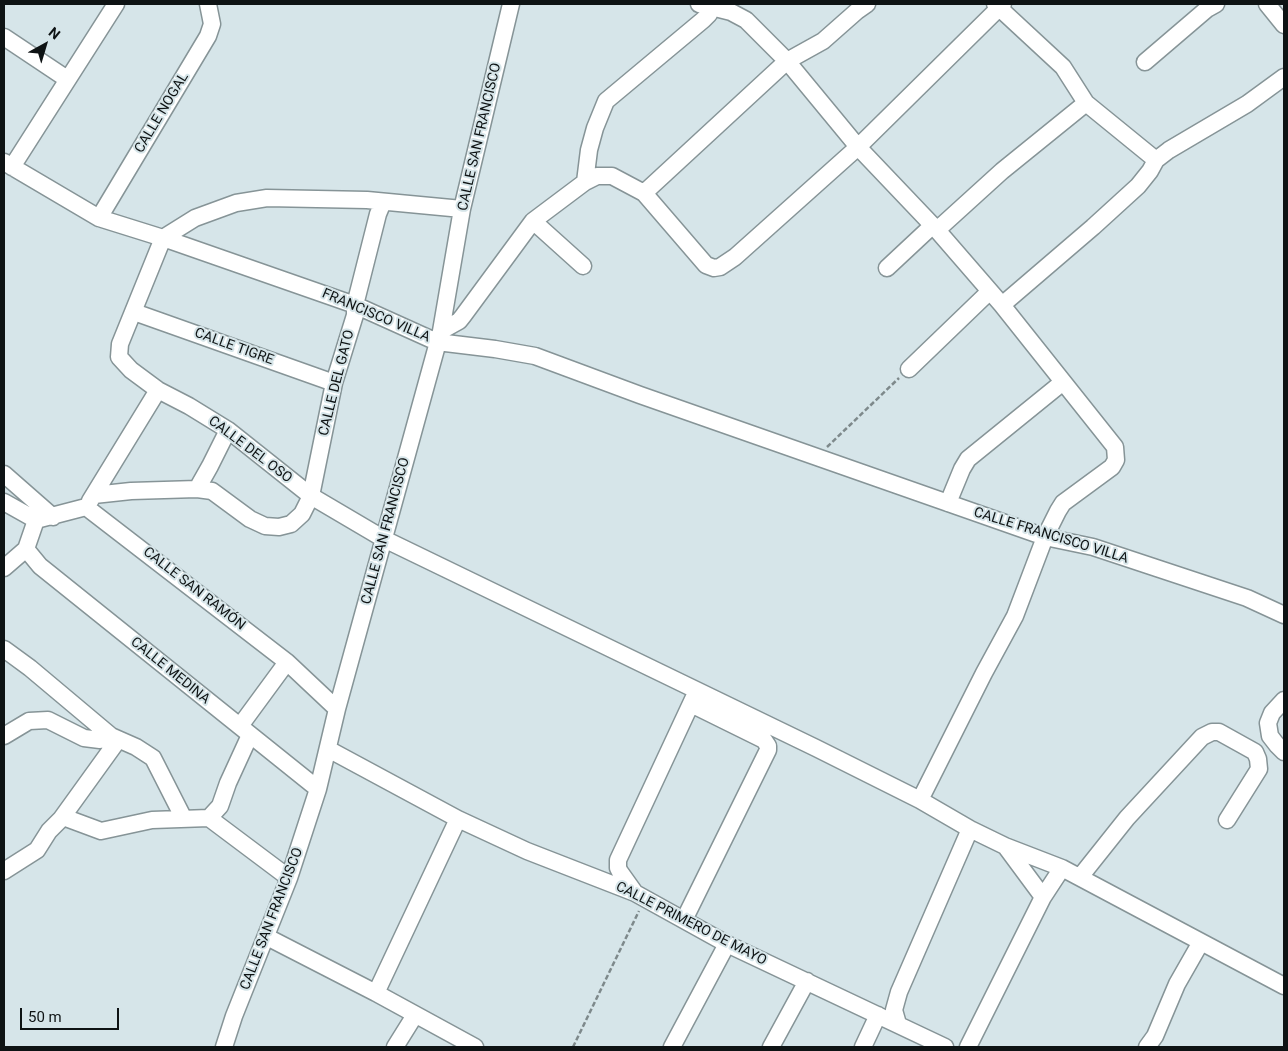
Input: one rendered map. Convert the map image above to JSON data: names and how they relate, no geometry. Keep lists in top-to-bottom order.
{
  "streets": {
    "street": [
      "CALLE NOGAL",
      "CALLE SAN FRANCISCO",
      "FRANCISCO VILLA",
      "CALLE TIGRE",
      "CALLE DEL GATO",
      "CALLE DEL OSO",
      "CALLE FRANCISCO VILLA",
      "CALLE SAN RAMÓN",
      "CALLE MEDINA",
      "CALLE PRIMERO DE MAYO"
    ]
  },
  "crossings": [
    ["CALLE NOGAL", "FRANCISCO VILLA"],
    ["CALLE SAN FRANCISCO", "FRANCISCO VILLA"],
    ["CALLE SAN FRANCISCO", "CALLE DEL OSO"],
    ["CALLE SAN FRANCISCO", "CALLE SAN RAMÓN"],
    ["CALLE SAN FRANCISCO", "CALLE MEDINA"],
    ["CALLE SAN FRANCISCO", "CALLE PRIMERO DE MAYO"],
    ["FRANCISCO VILLA", "CALLE DEL GATO"],
    ["FRANCISCO VILLA", "CALLE FRANCISCO VILLA"],
    ["CALLE TIGRE", "CALLE DEL GATO"],
    ["CALLE TIGRE", "CALLE DEL OSO"],
    ["CALLE DEL GATO", "CALLE DEL OSO"]
  ],
  "scale_bar": "50 m",
  "north": "top right"
}
